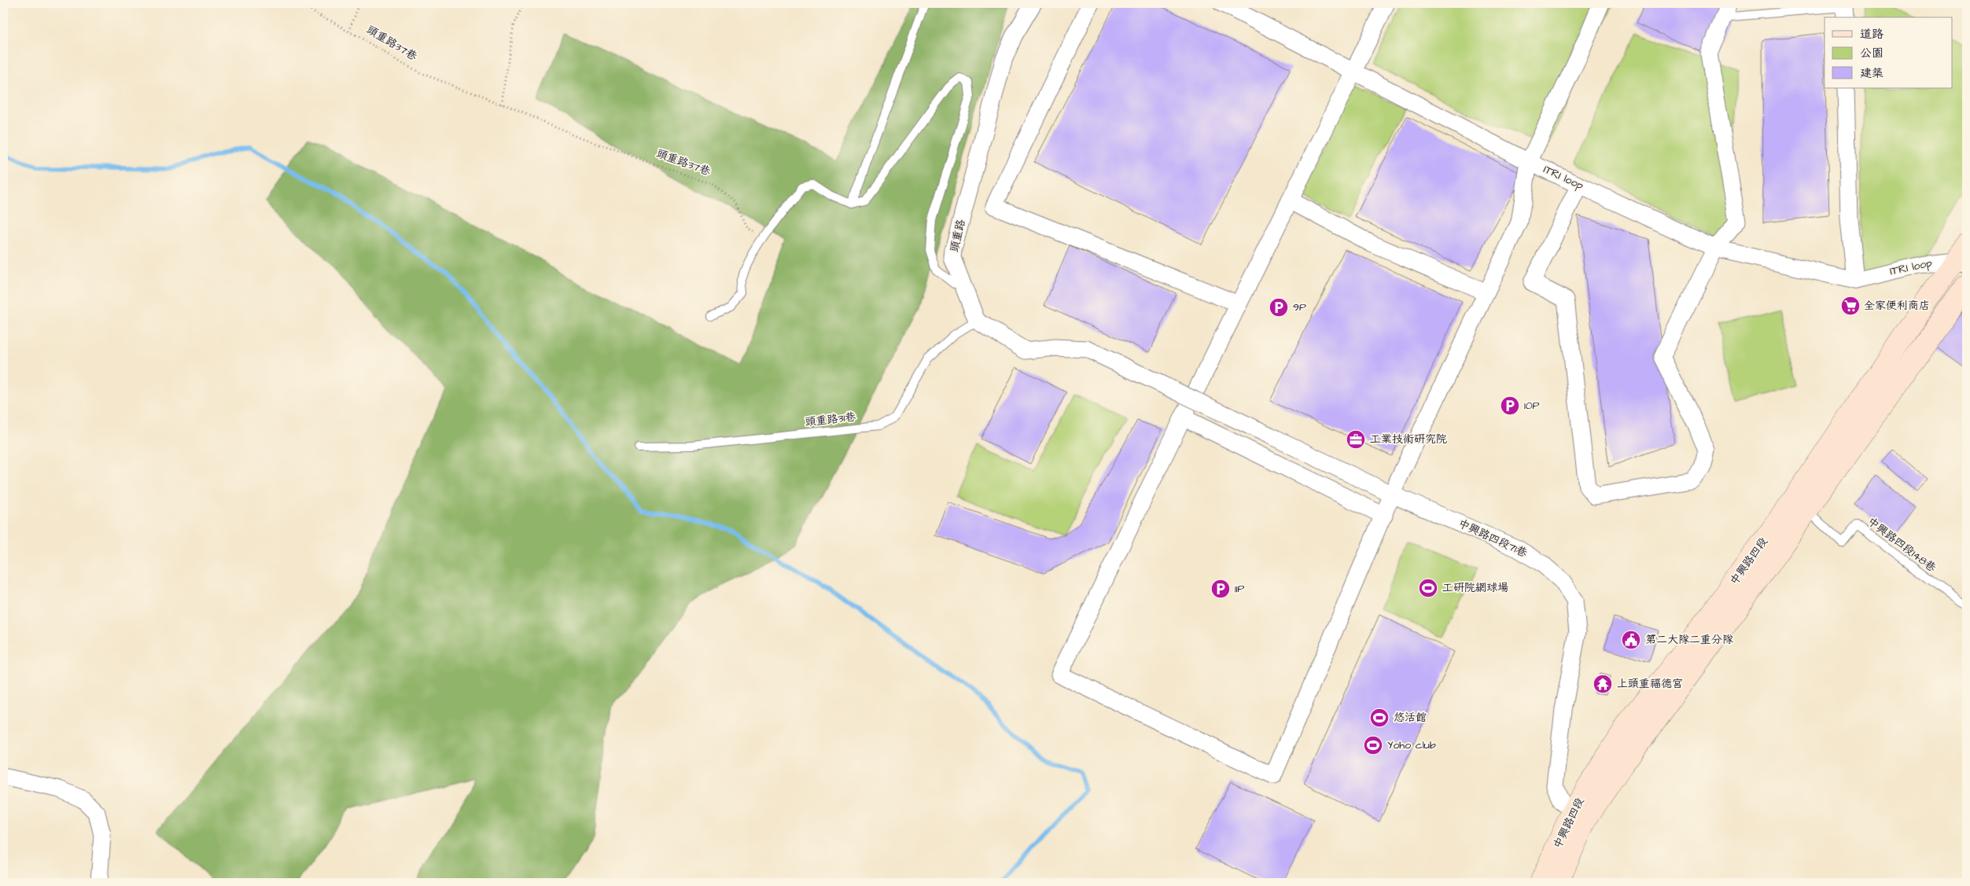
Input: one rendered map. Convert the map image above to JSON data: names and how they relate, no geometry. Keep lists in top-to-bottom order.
{
  "streets": {
    "main road": ["中興路四段"],
    "street": ["ITRI loop", "頭重路", "中興路四段71巷"],
    "lane": ["頭重路31巷", "中興路四段148巷"],
    "path": ["頭重路37巷"]
  },
  "crossings": [
    ["ITRI loop", "中興路四段"],
    ["頭重路", "頭重路31巷"],
    ["頭重路", "中興路四段71巷"],
    ["頭重路31巷", "中興路四段71巷"],
    ["中興路四段71巷", "中興路四段"],
    ["中興路四段148巷", "中興路四段"]
  ],
  "places": {
    "supermarket": ["全家便利商店"],
    "parking": ["9P", "10P", "11P"],
    "office": ["工業技術研究院"],
    "sports": ["工研院網球場", "悠活館", "Yoho club"],
    "public building": ["第二大隊二重分隊"],
    "temple": ["上頭重福德宮"]
  },
  "legend": ["道路", "公園", "建築"]
}
